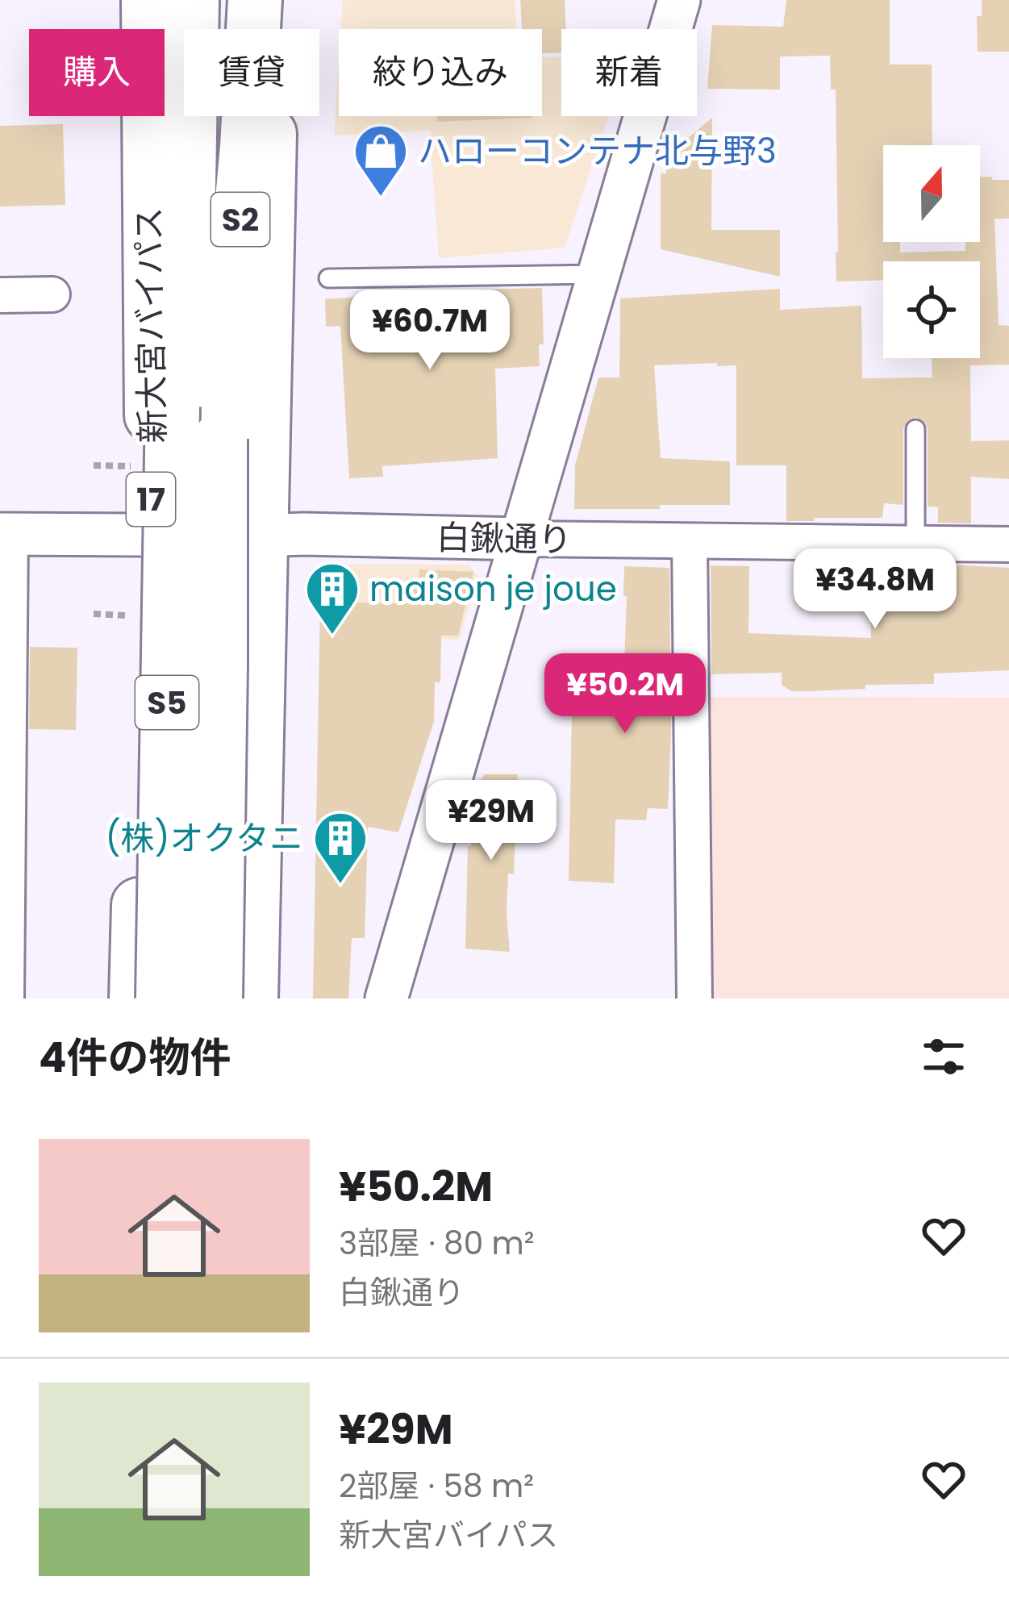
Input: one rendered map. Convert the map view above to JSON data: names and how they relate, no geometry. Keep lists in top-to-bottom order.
{
  "streets": {
    "highway": [
      "S2",
      "新大宮バイパス",
      "17",
      "S5"
    ],
    "street": ["白鍬通り"]
  },
  "crossings": [
    ["S2", "S5"],
    ["新大宮バイパス", "白鍬通り"]
  ],
  "places": {
    "shop": ["ハローコンテナ北与野3"],
    "building": ["maison je joue", "(株)オクタニ"]
  },
  "north": "top",
  "page": {
    "chip": [
      "購入",
      "賃貸",
      "絞り込み",
      "新着"
    ],
    "price": [
      "¥60.7M",
      "¥34.8M",
      "¥50.2M",
      "¥29M"
    ],
    "heading": "4件の物件",
    "list": [
      {
        "name": "¥50.2M",
        "note": "3部屋 · 80 m² · 白鍬通り"
      },
      {
        "name": "¥29M",
        "note": "2部屋 · 58 m² · 新大宮バイパス"
      }
    ]
  }
}
